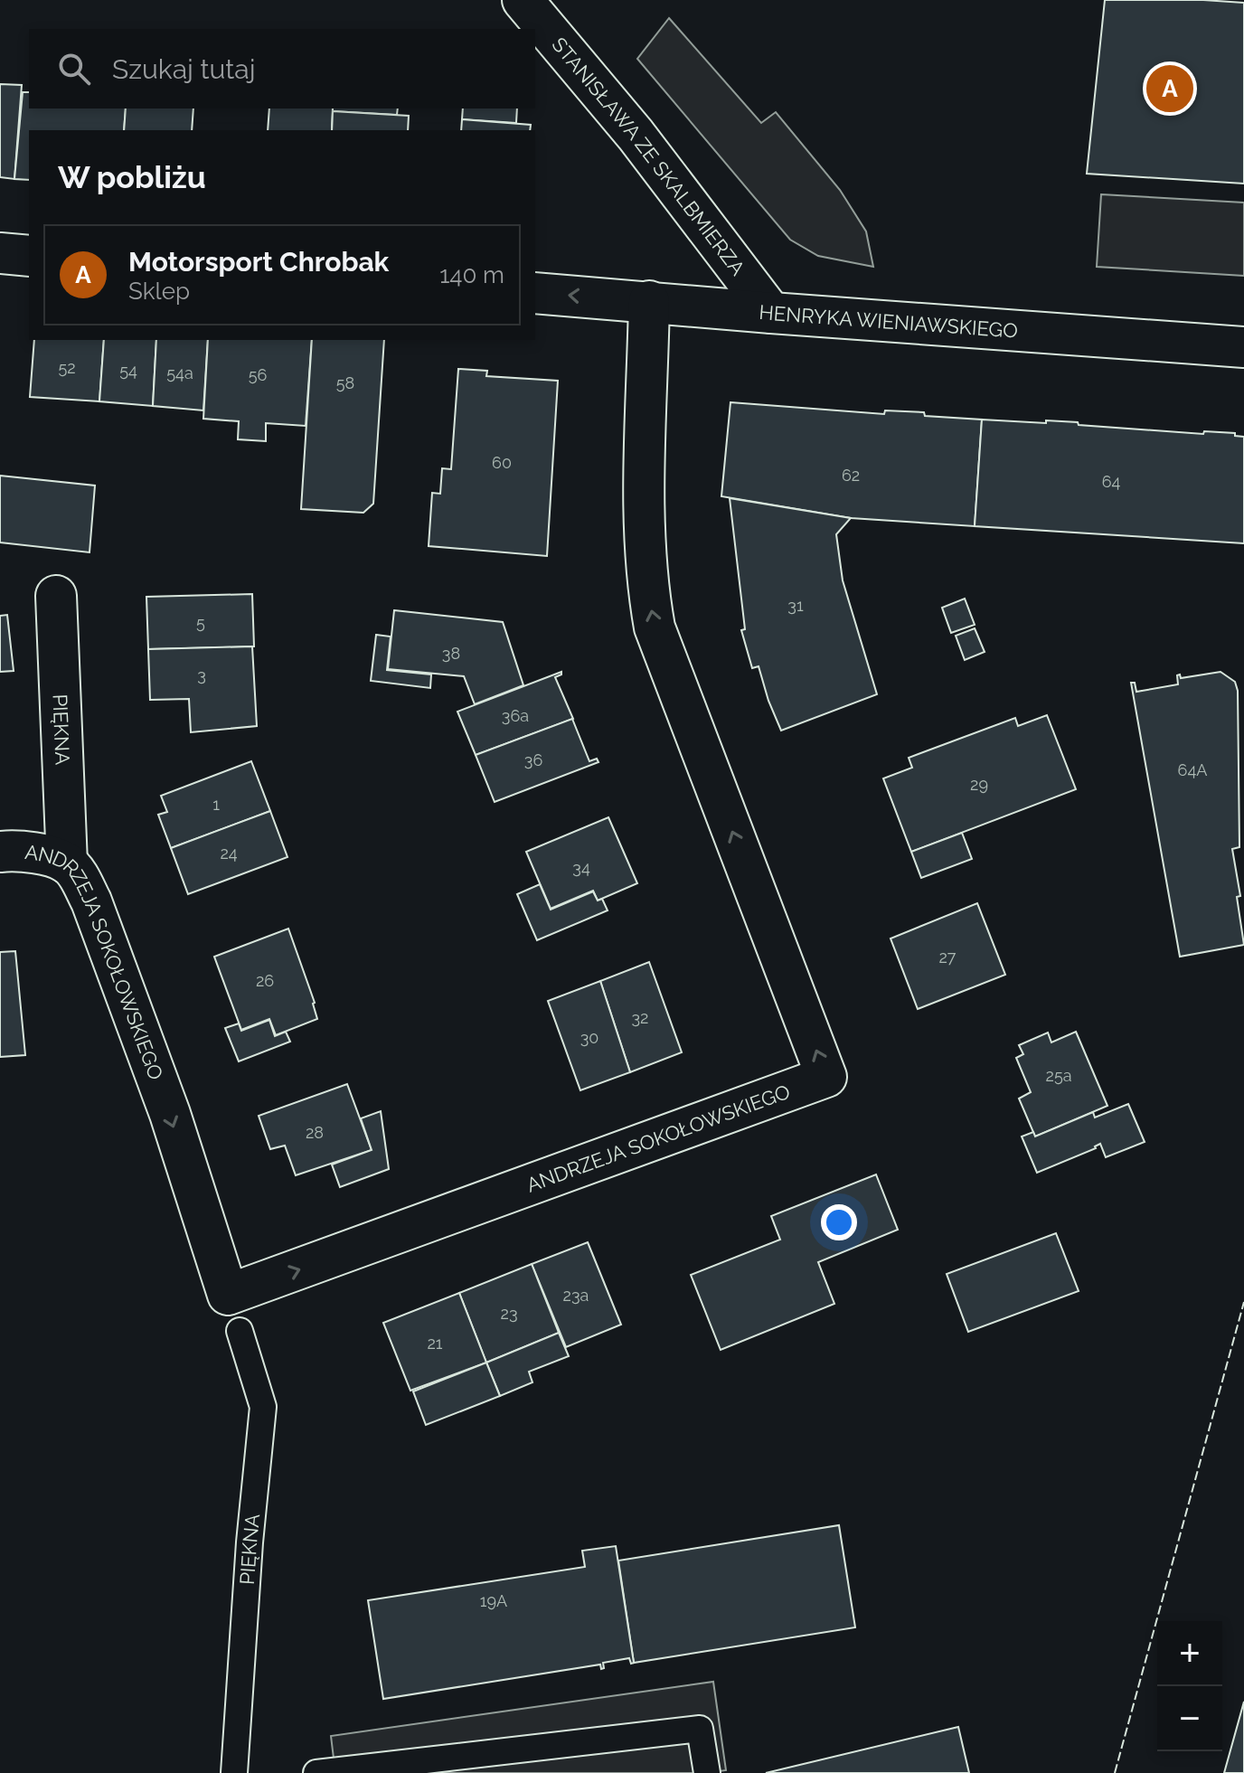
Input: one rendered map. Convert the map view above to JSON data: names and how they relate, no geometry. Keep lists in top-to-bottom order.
{
  "streets": {
    "street": [
      "STANISŁAWA ZE SKALBMIERZA",
      "HENRYKA WIENIAWSKIEGO",
      "PIĘKNA",
      "ANDRZEJA SOKOŁOWSKIEGO"
    ]
  },
  "crossings": [
    ["STANISŁAWA ZE SKALBMIERZA", "HENRYKA WIENIAWSKIEGO"],
    ["HENRYKA WIENIAWSKIEGO", "ANDRZEJA SOKOŁOWSKIEGO"],
    ["PIĘKNA", "ANDRZEJA SOKOŁOWSKIEGO"]
  ],
  "house_numbers": [
    "52",
    "54",
    "54a",
    "56",
    "58",
    "60",
    "62",
    "64",
    "31",
    "5",
    "38",
    "3",
    "36a",
    "36",
    "64A",
    "29",
    "1",
    "24",
    "34",
    "27",
    "26",
    "32",
    "30",
    "25a",
    "28",
    "23a",
    "23",
    "21",
    "19A"
  ],
  "page": {
    "search": "Szukaj tutaj",
    "pins": "A",
    "heading": "W pobliżu",
    "list": [
      {
        "mark": "A",
        "name": "Motorsport Chrobak",
        "note": "Sklep",
        "value": "140 m"
      }
    ],
    "map_buttons": ["+", "−"]
  }
}
